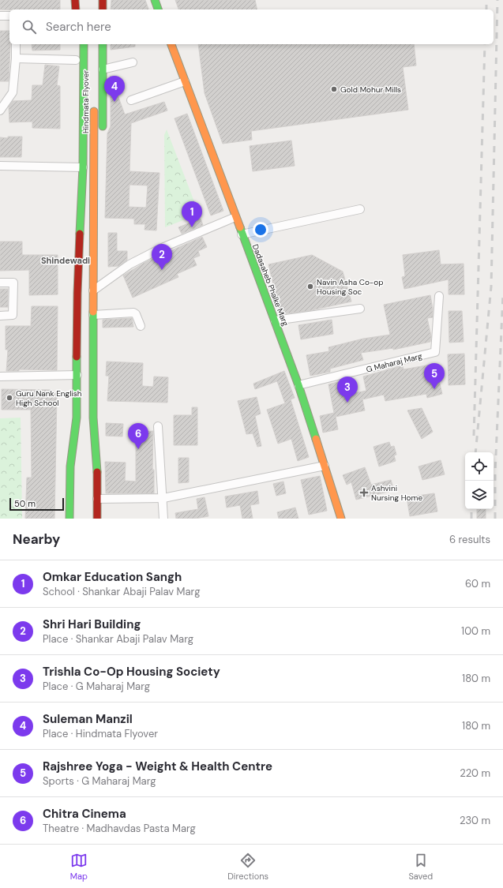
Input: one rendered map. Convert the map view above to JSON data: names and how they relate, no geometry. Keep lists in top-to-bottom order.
{
  "streets": {
    "main road": ["Hindmata Flyover", "Dadasaheb Phalke Marg"],
    "street": ["G Maharaj Marg"]
  },
  "crossings": [
    ["Dadasaheb Phalke Marg", "G Maharaj Marg"]
  ],
  "districts": ["Shindewadi"],
  "places": {
    "other": ["Gold Mohur Mills", "Navin Asha Co-op Housing Soc", "Guru Nank English High School"],
    "health": ["Ashvini Nursing Home"]
  },
  "scale_bar": "50 m",
  "page": {
    "search": "Search here",
    "pins": [
      "4",
      "1",
      "2",
      "5",
      "3",
      "6"
    ],
    "scale": "50 m",
    "heading": ["Nearby", "6 results"],
    "list": [
      {
        "mark": "1",
        "name": "Omkar Education Sangh",
        "note": "School · Shankar Abaji Palav Marg",
        "value": "60 m"
      },
      {
        "mark": "2",
        "name": "Shri Hari Building",
        "note": "Place · Shankar Abaji Palav Marg",
        "value": "100 m"
      },
      {
        "mark": "3",
        "name": "Trishla Co-Op Housing Society",
        "note": "Place · G Maharaj Marg",
        "value": "180 m"
      },
      {
        "mark": "4",
        "name": "Suleman Manzil",
        "note": "Place · Hindmata Flyover",
        "value": "180 m"
      },
      {
        "mark": "5",
        "name": "Rajshree Yoga - Weight & Health Centre",
        "note": "Sports · G Maharaj Marg",
        "value": "220 m"
      },
      {
        "mark": "6",
        "name": "Chitra Cinema",
        "note": "Theatre · Madhavdas Pasta Marg",
        "value": "230 m"
      }
    ],
    "nav": ["Map", "Directions", "Saved"]
  }
}
